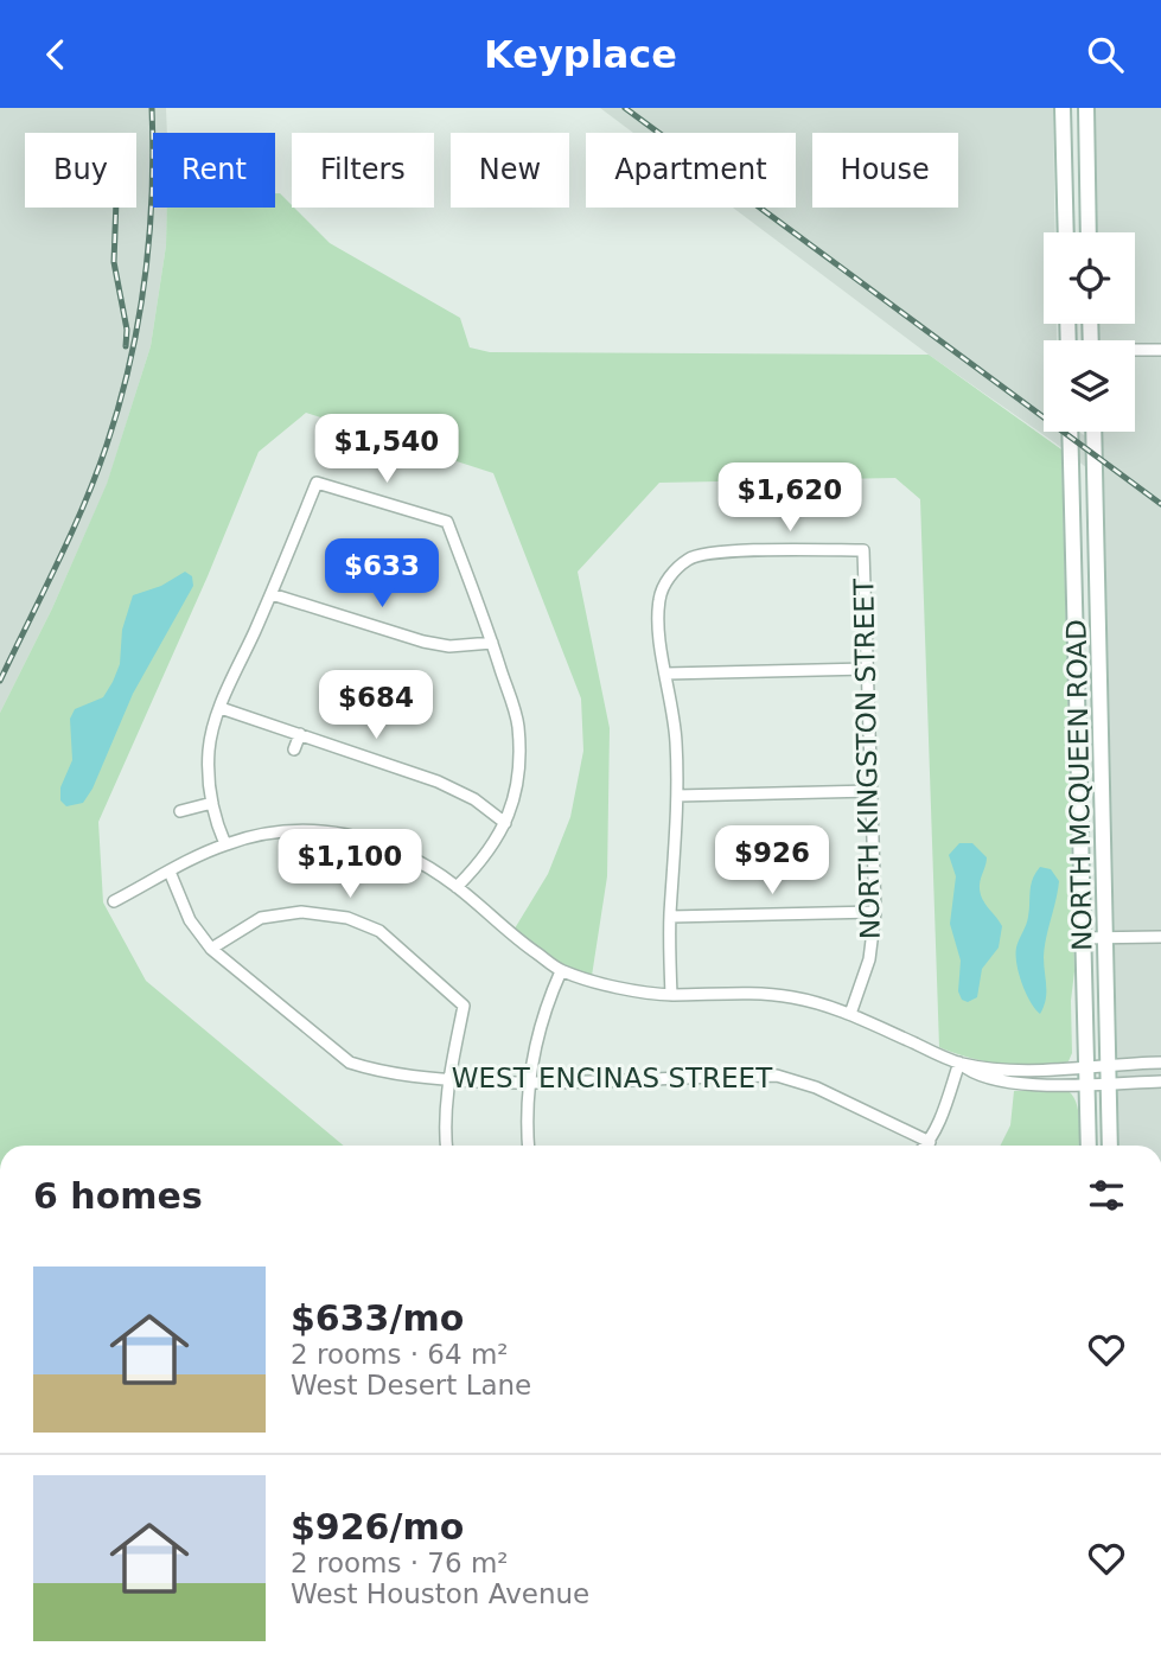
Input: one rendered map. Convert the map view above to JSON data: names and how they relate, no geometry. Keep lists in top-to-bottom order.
{
  "streets": {
    "main road": ["NORTH MCQUEEN ROAD"],
    "street": ["NORTH KINGSTON STREET", "WEST ENCINAS STREET"]
  },
  "page": {
    "header": "Keyplace",
    "chip": [
      "Buy",
      "Rent",
      "Filters",
      "New",
      "Apartment",
      "House"
    ],
    "price": [
      "$1,540",
      "$1,620",
      "$633",
      "$684",
      "$926",
      "$1,100"
    ],
    "heading": "6 homes",
    "list": [
      {
        "name": "$633/mo",
        "note": "2 rooms · 64 m² · West Desert Lane"
      },
      {
        "name": "$926/mo",
        "note": "2 rooms · 76 m² · West Houston Avenue"
      }
    ]
  }
}
